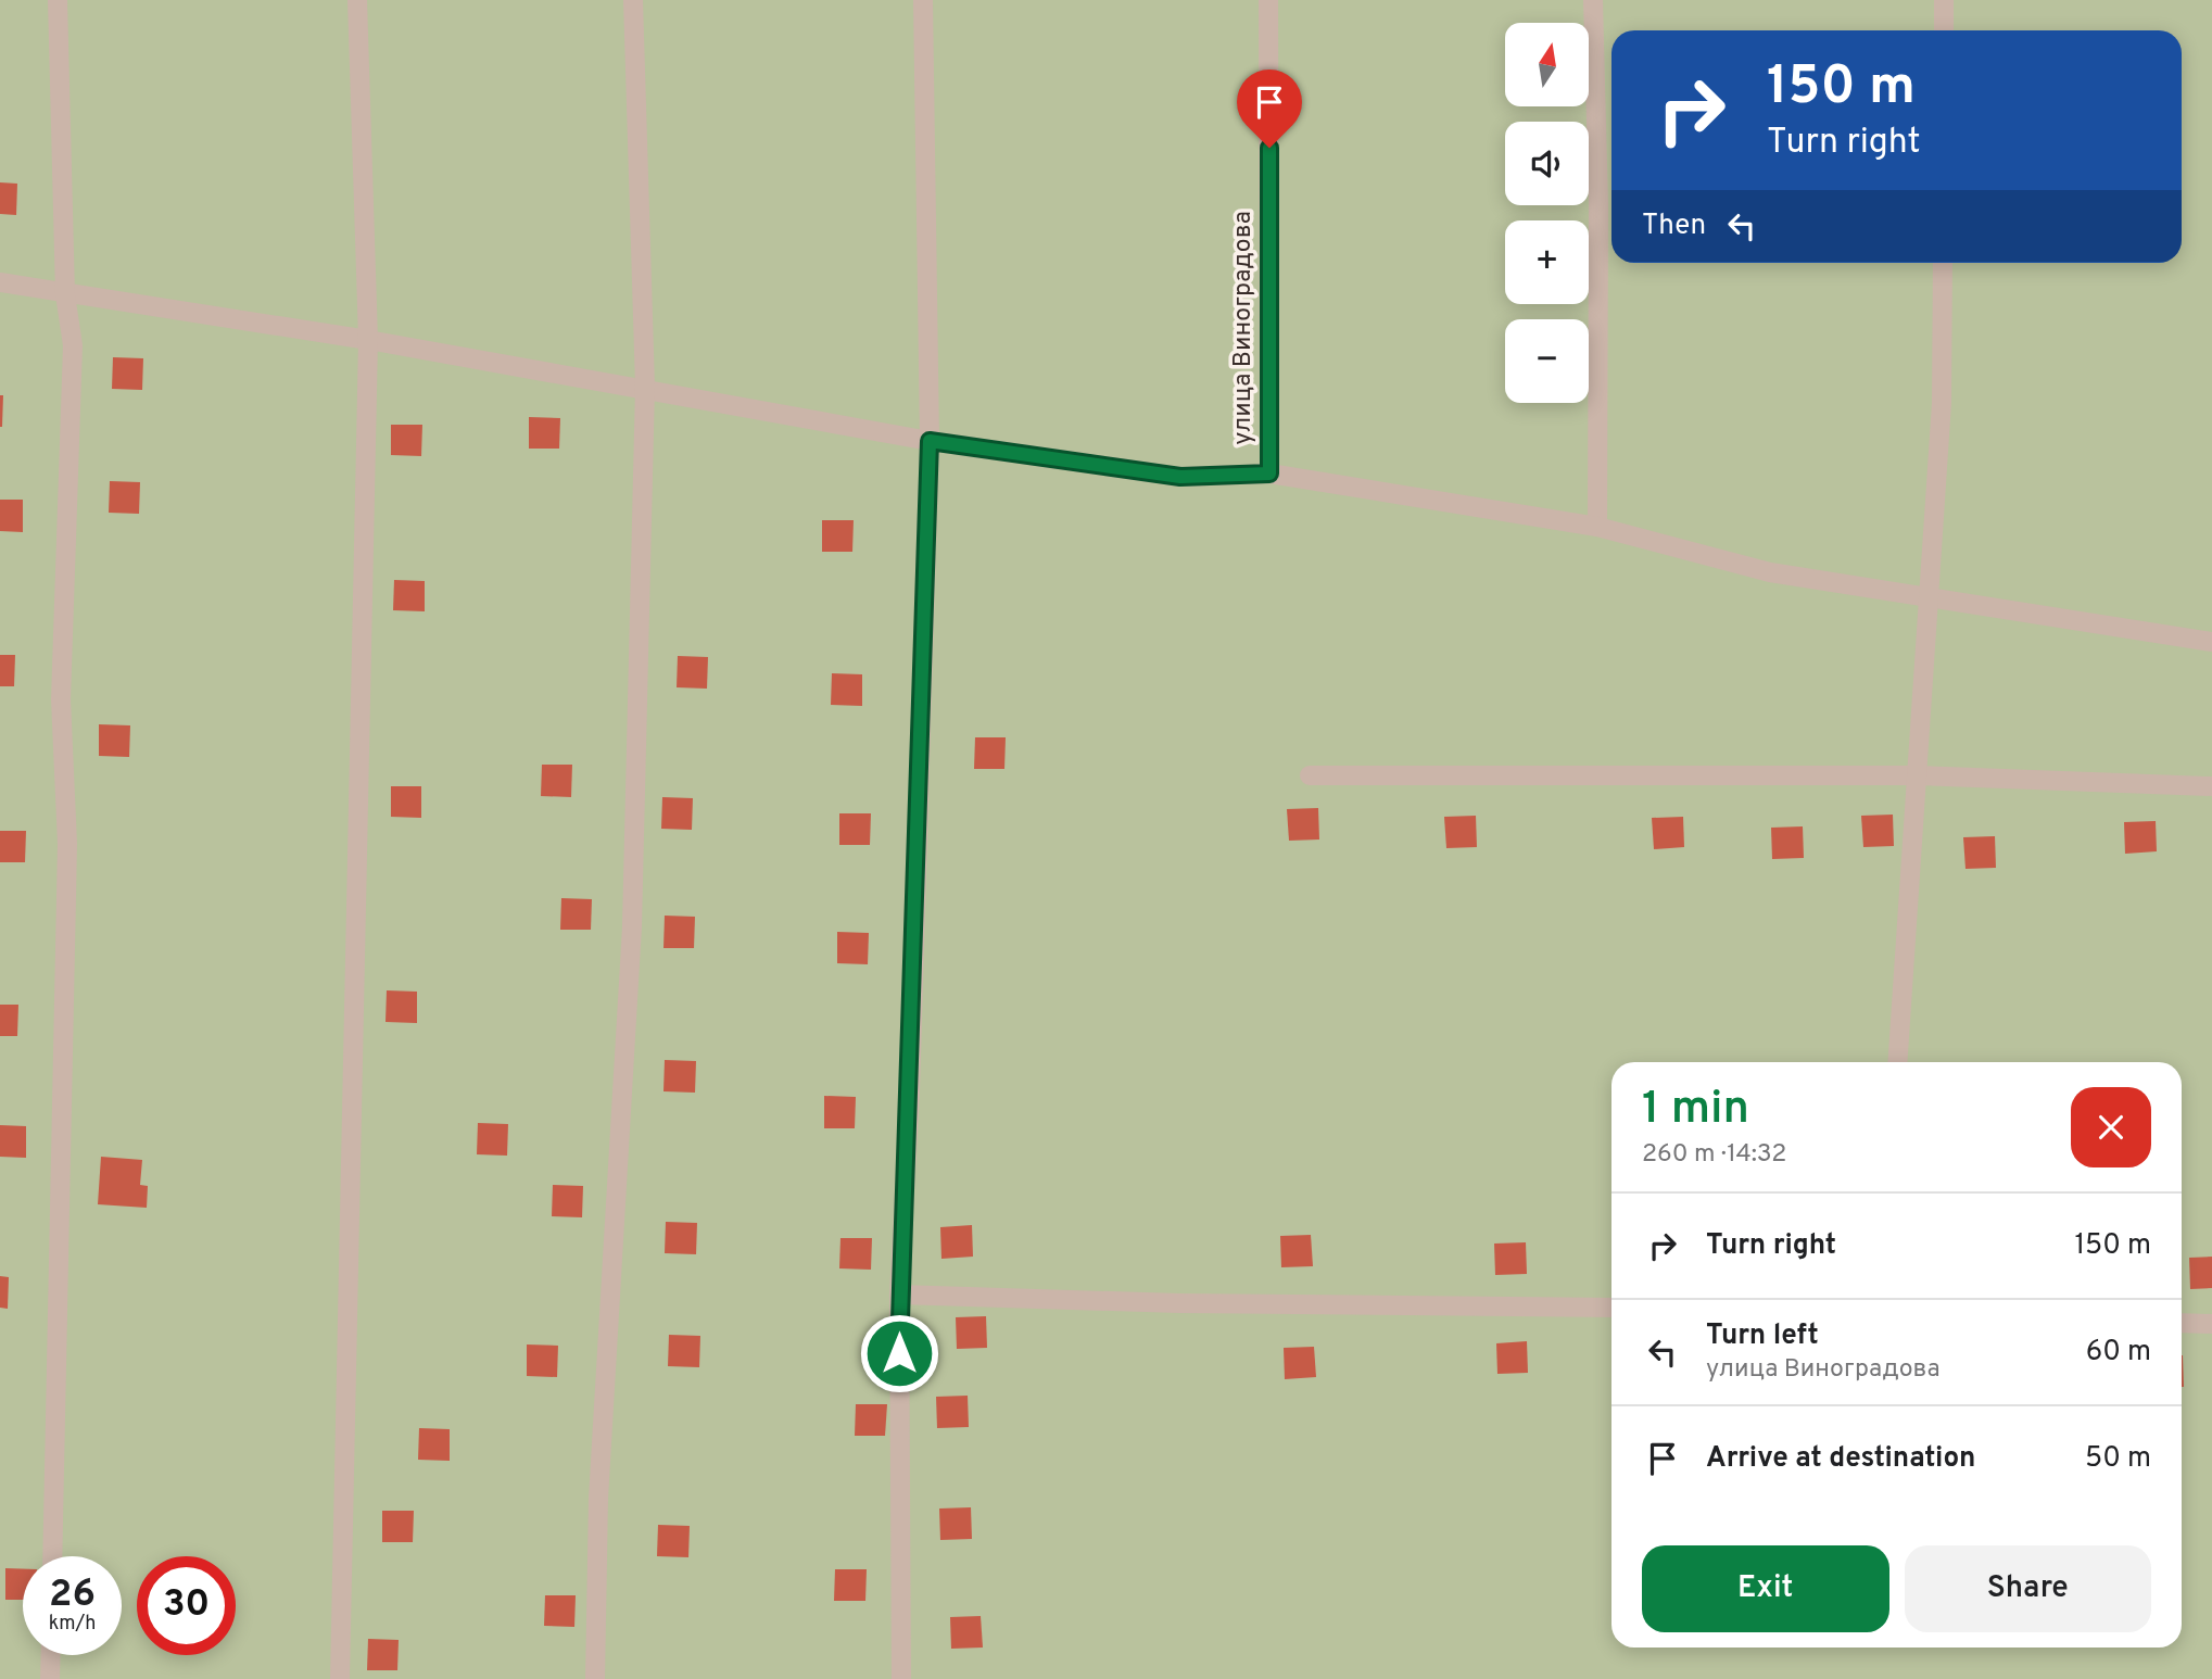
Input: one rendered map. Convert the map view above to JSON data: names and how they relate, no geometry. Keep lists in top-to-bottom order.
{
  "streets": {
    "street": ["улица Виноградова"]
  },
  "north": "top",
  "page": {
    "map_buttons": ["+", "−"],
    "turn": ["150 m", "Turn right"],
    "then": "Then",
    "heading": ["1 min", "260 m · 14:32"],
    "list": [
      {
        "name": "Turn right",
        "value": "150 m"
      },
      {
        "name": "Turn left",
        "note": "улица Виноградова",
        "value": "60 m"
      },
      {
        "name": "Arrive at destination",
        "value": "50 m"
      }
    ],
    "buttons": ["Exit", "Share"],
    "speed": "26 km/h",
    "limit": "30"
  }
}
